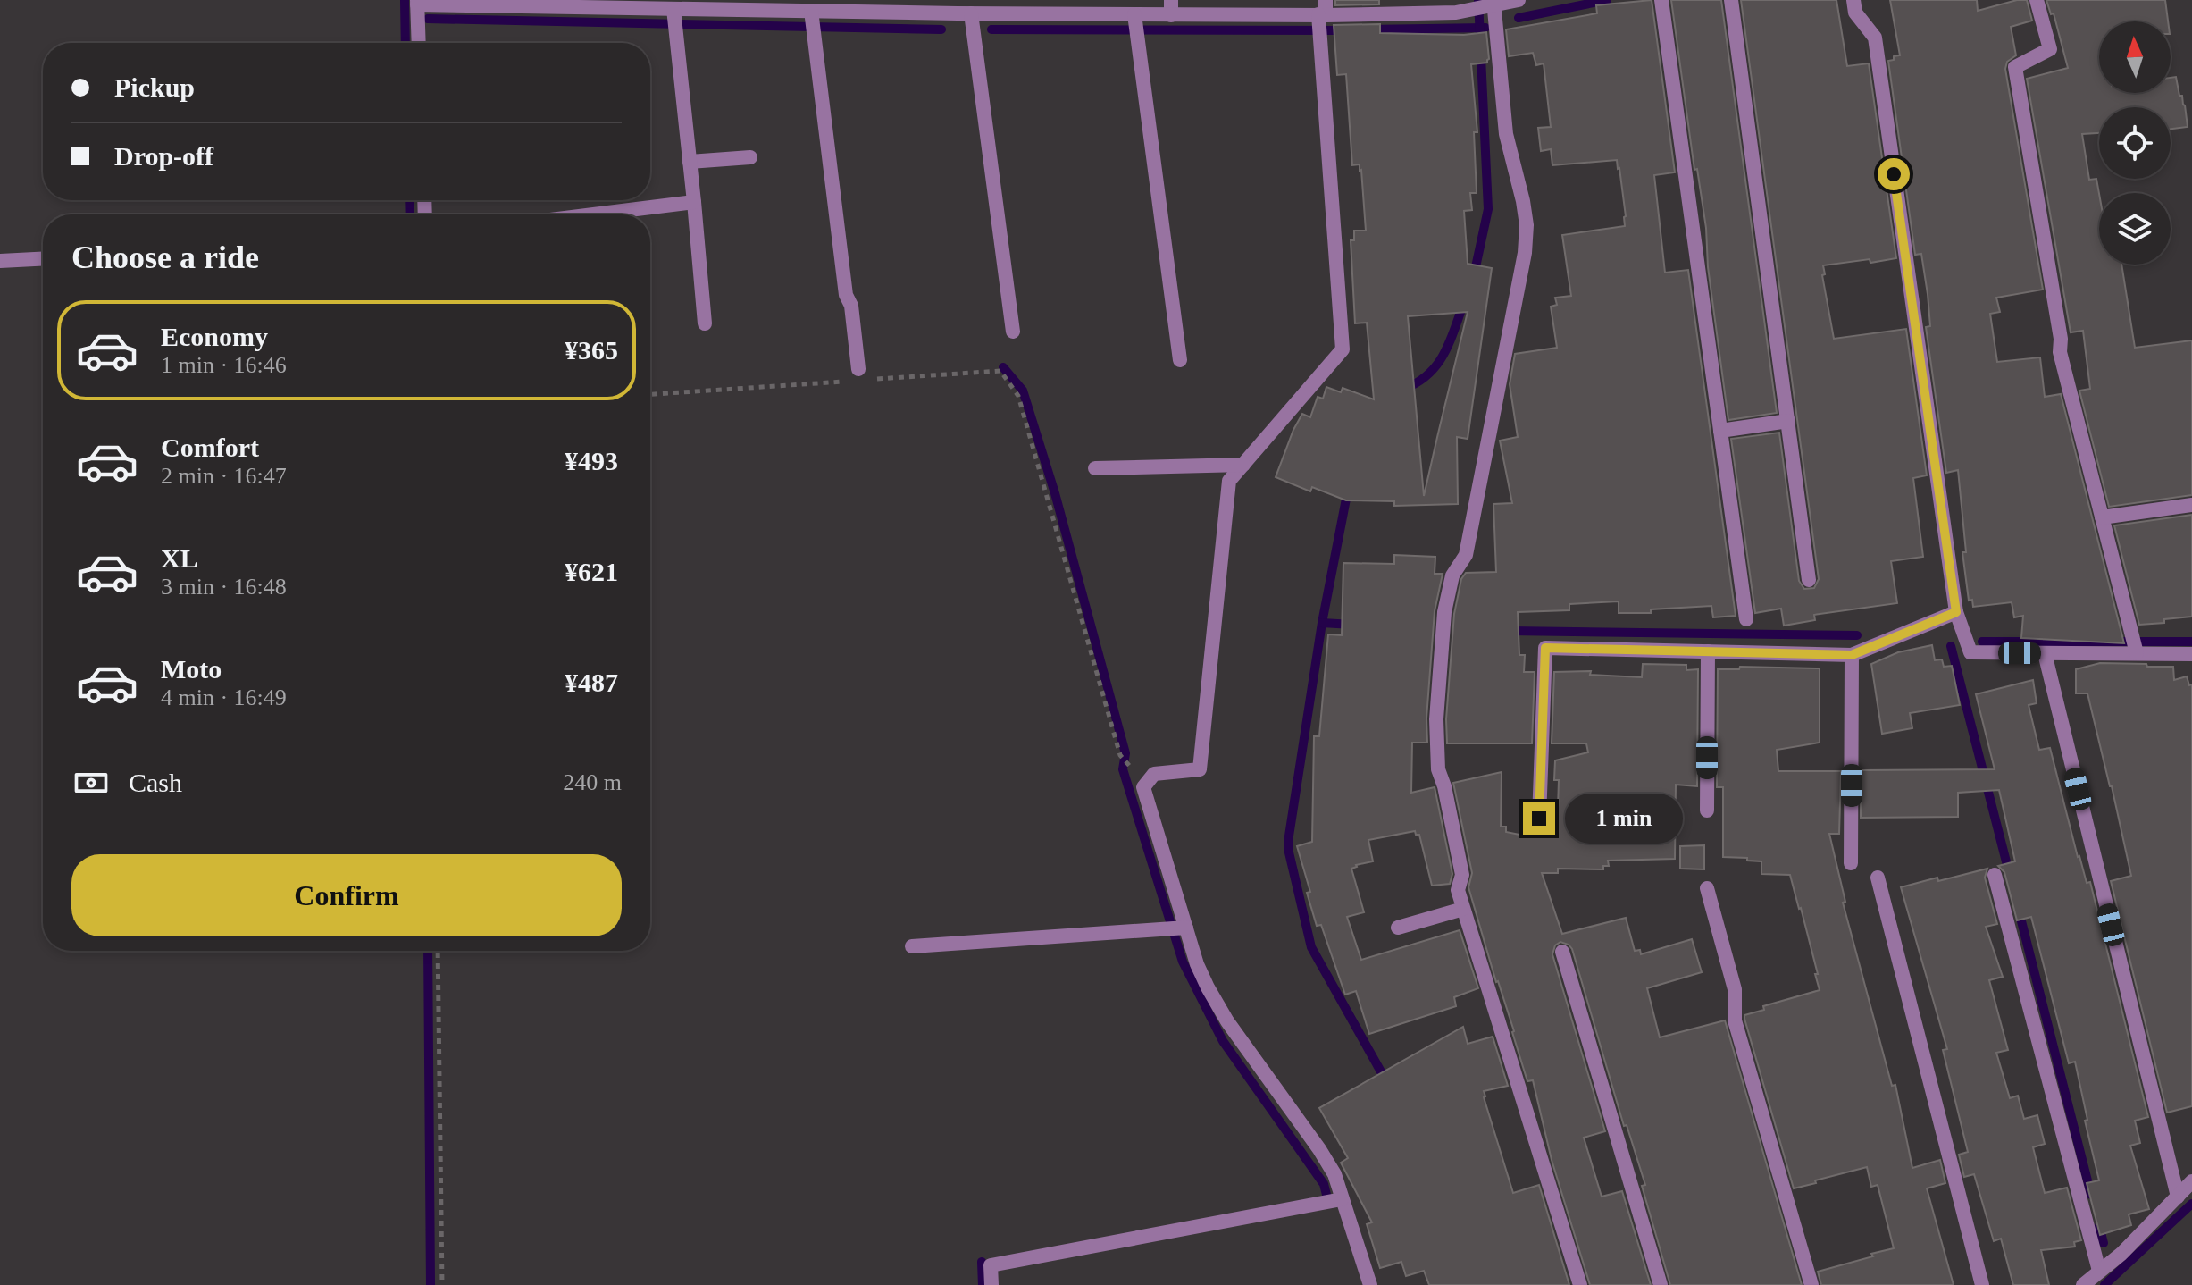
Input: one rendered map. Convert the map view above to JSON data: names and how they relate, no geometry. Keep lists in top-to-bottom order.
{
  "north": "top",
  "page": {
    "banner": ["Pickup", "Drop-off"],
    "heading": "Choose a ride",
    "list": [
      {
        "name": "Economy",
        "note": "1 min · 16:46",
        "value": "¥365"
      },
      {
        "name": "Comfort",
        "note": "2 min · 16:47",
        "value": "¥493"
      },
      {
        "name": "XL",
        "note": "3 min · 16:48",
        "value": "¥621"
      },
      {
        "name": "Moto",
        "note": "4 min · 16:49",
        "value": "¥487"
      }
    ],
    "pay": ["Cash", "240 m"],
    "bubble": "1 min",
    "buttons": "Confirm"
  }
}
